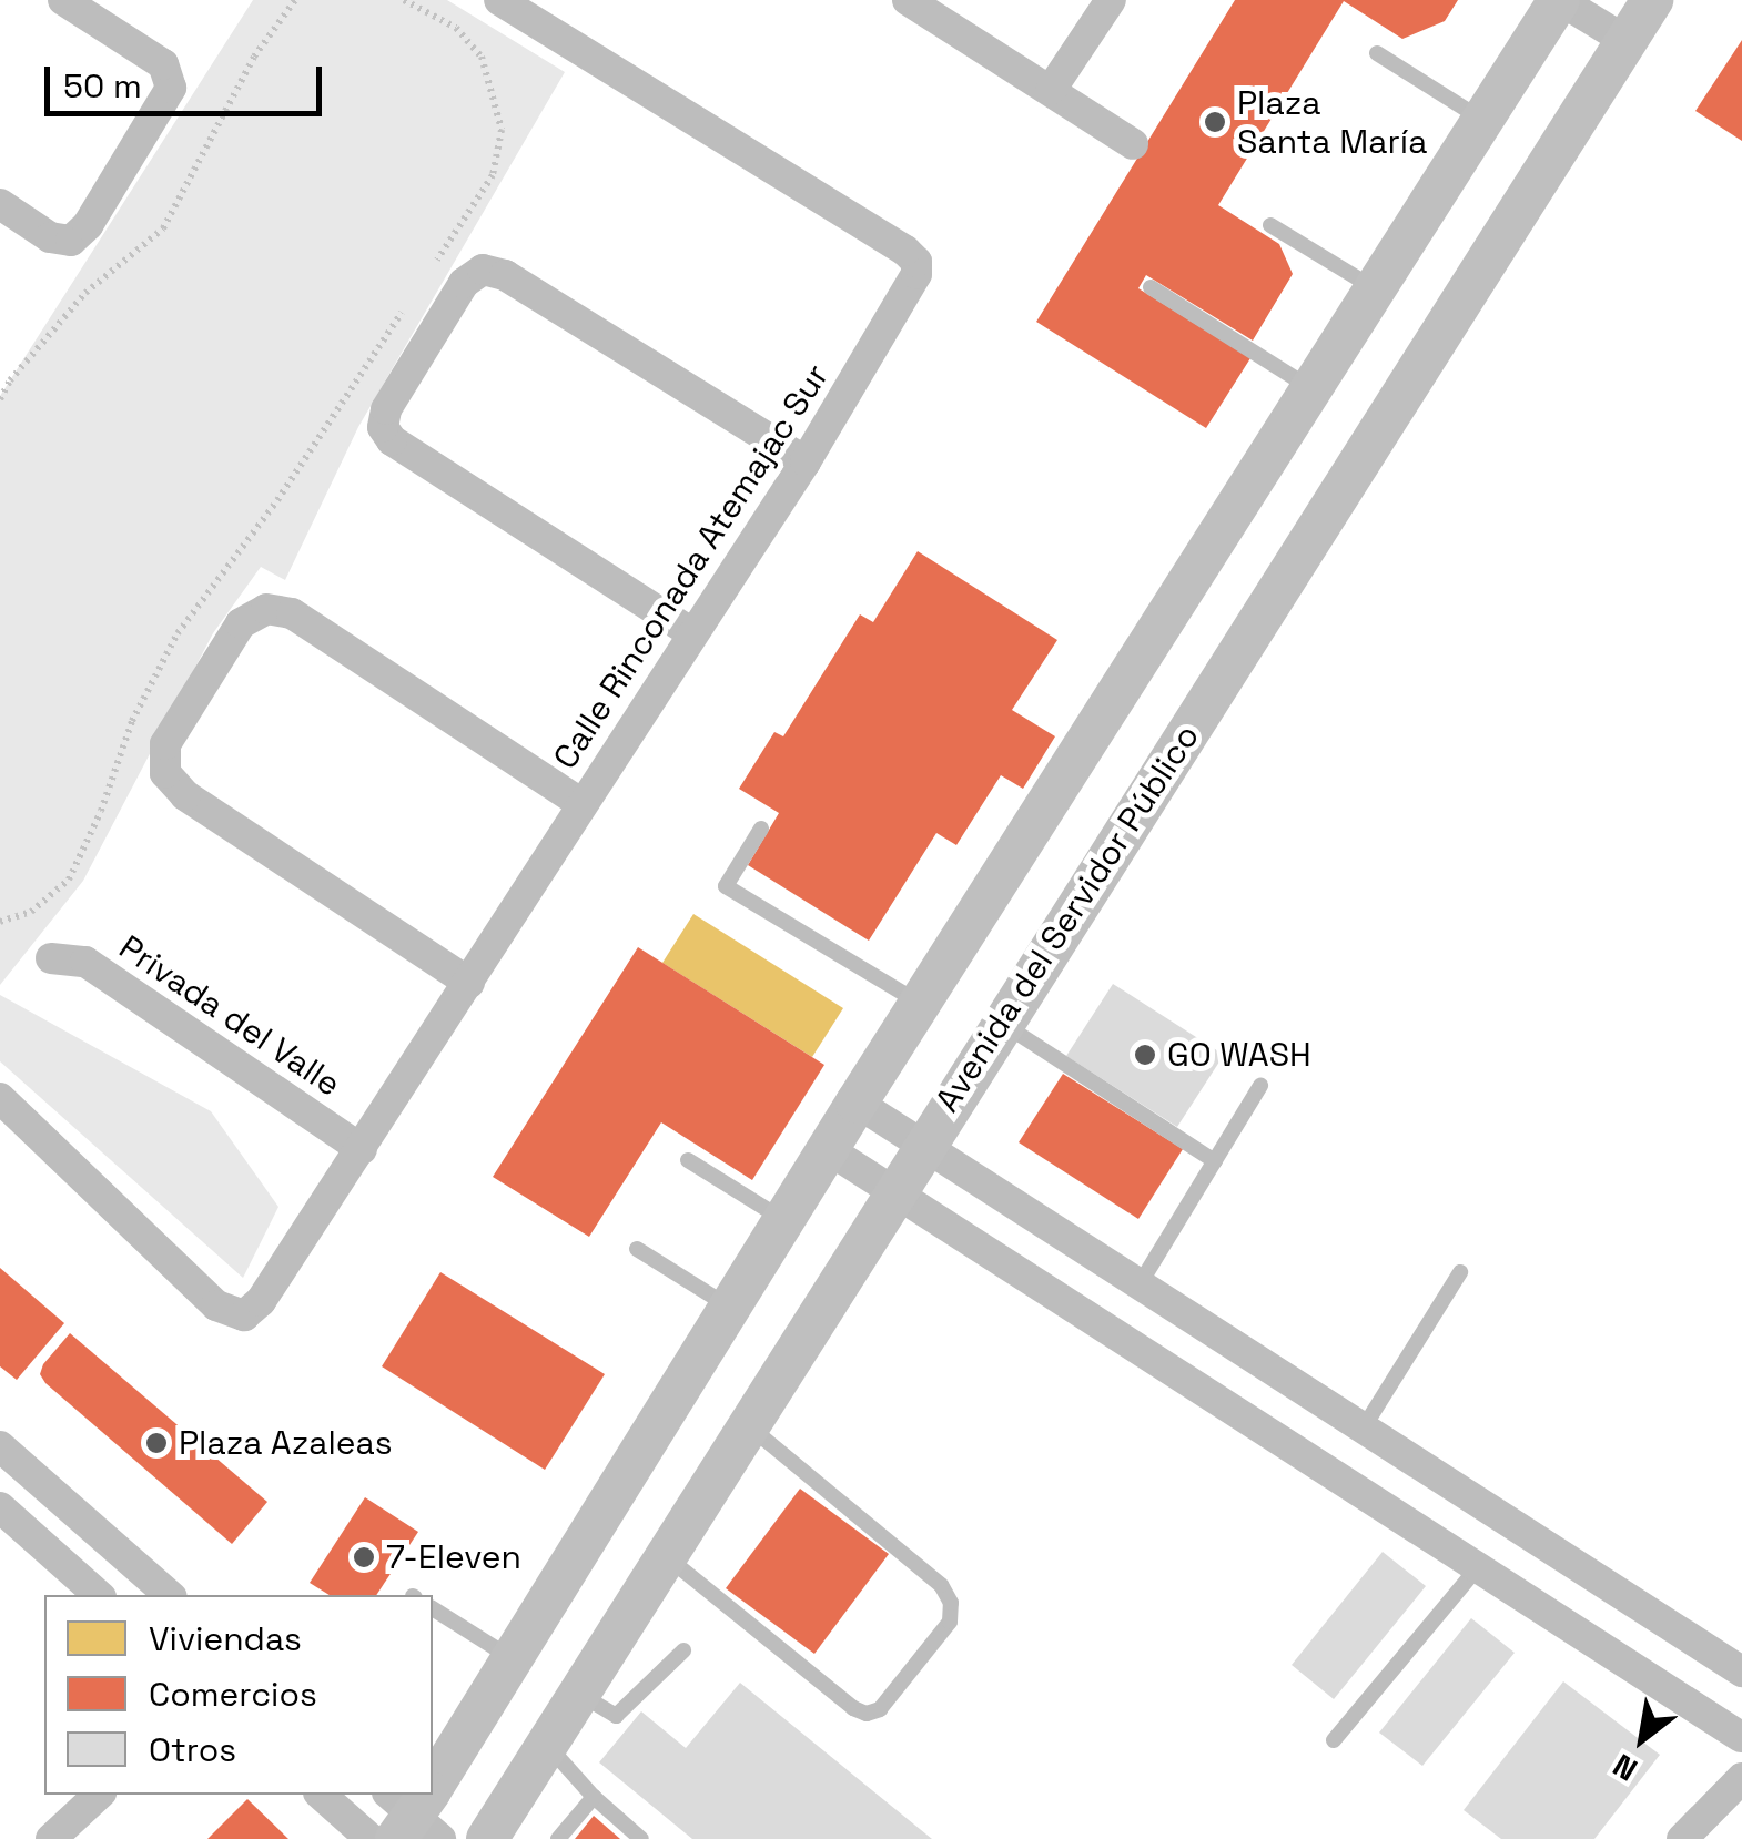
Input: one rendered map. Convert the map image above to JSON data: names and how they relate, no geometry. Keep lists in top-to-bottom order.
{
  "streets": {
    "street": ["Calle Rinconada Atemajac Sur", "Avenida del Servidor Público", "Privada del Valle"]
  },
  "crossings": [
    ["Calle Rinconada Atemajac Sur", "Privada del Valle"]
  ],
  "places": [
    "Plaza Santa María",
    "GO WASH",
    "Plaza Azaleas",
    "7-Eleven"
  ],
  "legend": ["Viviendas", "Comercios", "Otros"],
  "scale_bar": "50 m",
  "north": "bottom left"
}
